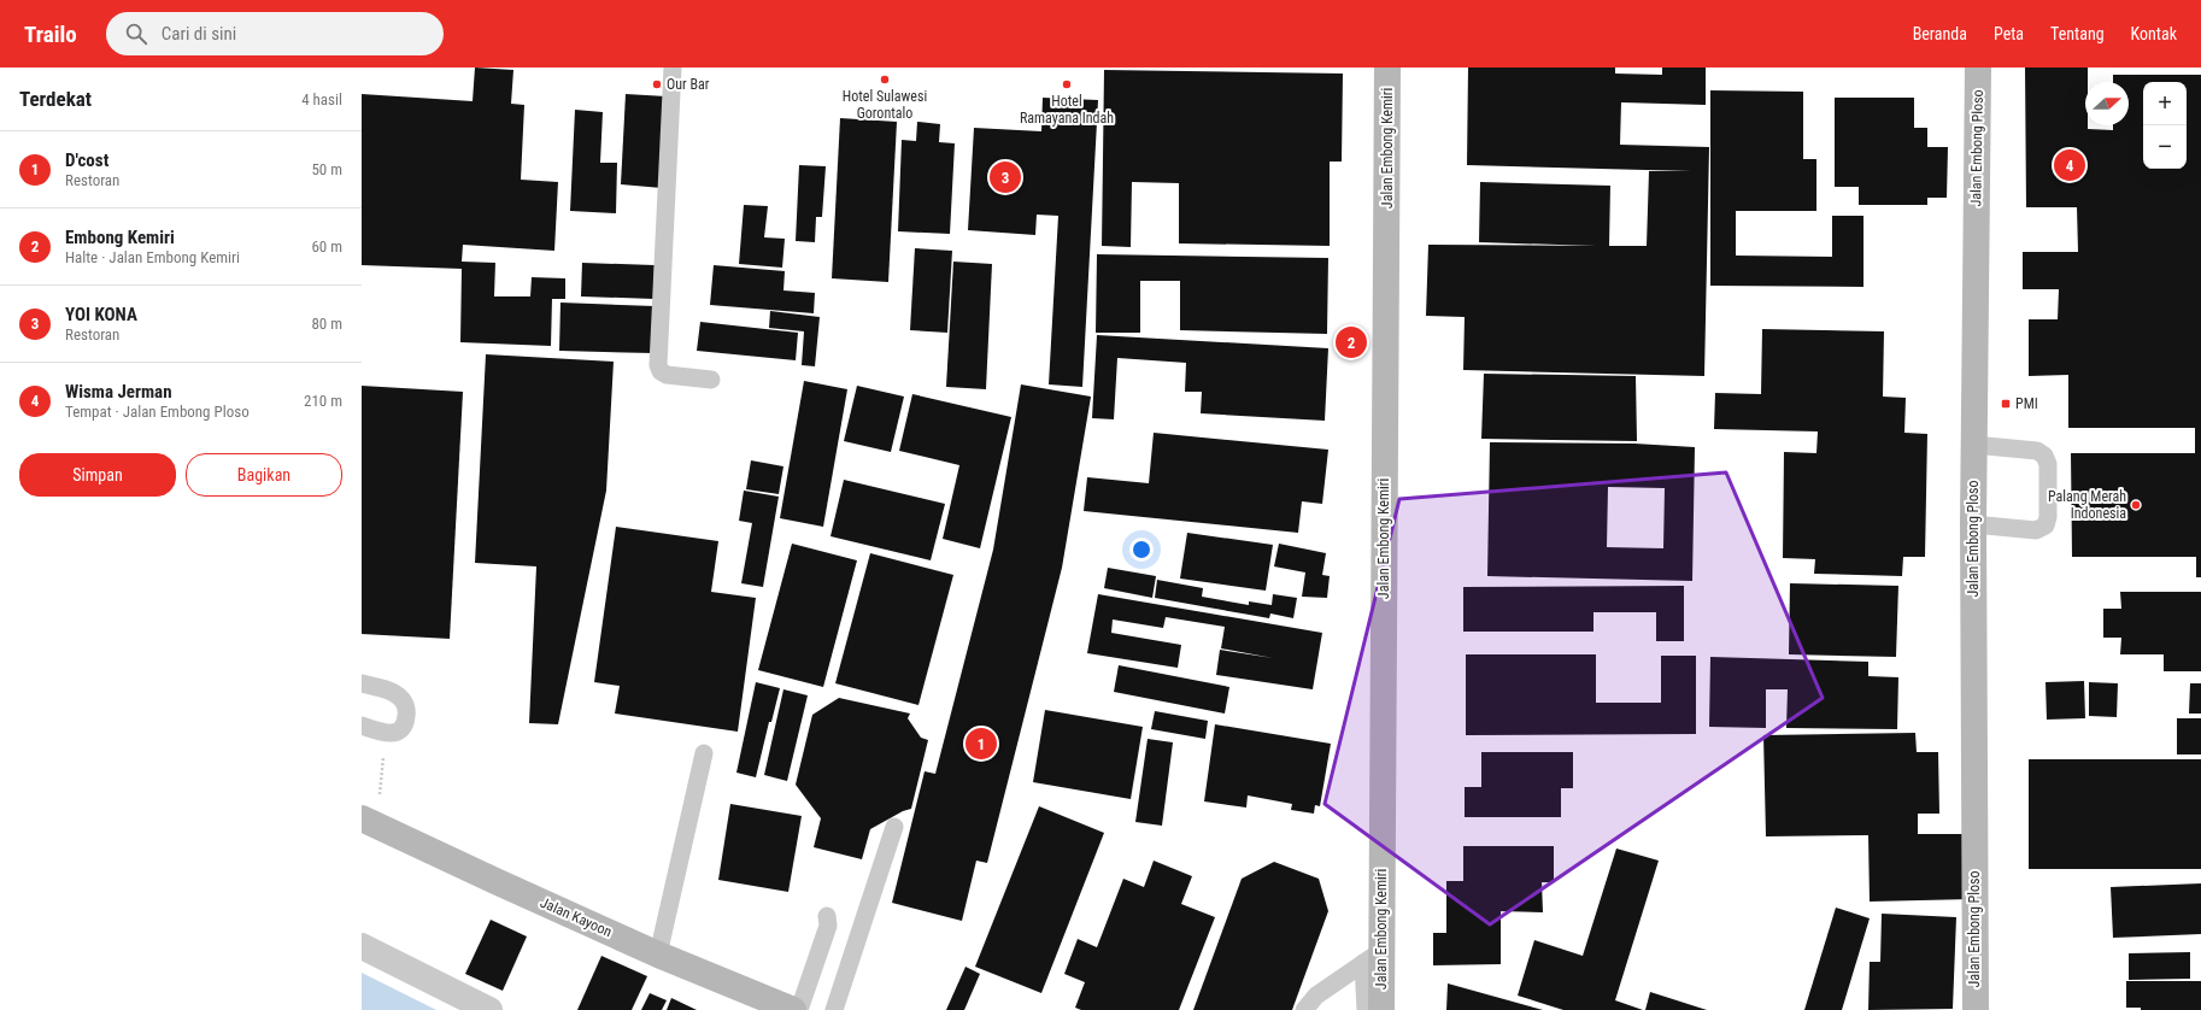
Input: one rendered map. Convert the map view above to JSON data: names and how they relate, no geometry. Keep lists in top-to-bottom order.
{
  "streets": {
    "street": ["Jalan Embong Kemiri", "Jalan Embong Ploso", "Jalan Kayoon"]
  },
  "places": {
    "other": [
      "Hotel Sulawesi Gorontalo",
      "Our Bar",
      "Hotel Ramayana Indah",
      "Palang Merah Indonesia"
    ],
    "transit": ["PMI"]
  },
  "north": "right",
  "page": {
    "header": "Trailo",
    "search": "Cari di sini",
    "nav": [
      "Beranda",
      "Peta",
      "Tentang",
      "Kontak"
    ],
    "heading": ["Terdekat", "4 hasil"],
    "map_buttons": ["+", "−"],
    "list": [
      {
        "mark": "1",
        "name": "D'cost",
        "note": "Restoran",
        "value": "50 m"
      },
      {
        "mark": "2",
        "name": "Embong Kemiri",
        "note": "Halte · Jalan Embong Kemiri",
        "value": "60 m"
      },
      {
        "mark": "3",
        "name": "YOI KONA",
        "note": "Restoran",
        "value": "80 m"
      },
      {
        "mark": "4",
        "name": "Wisma Jerman",
        "note": "Tempat · Jalan Embong Ploso",
        "value": "210 m"
      }
    ],
    "pins": [
      "4",
      "3",
      "2",
      "1"
    ],
    "buttons": ["Simpan", "Bagikan"]
  }
}
